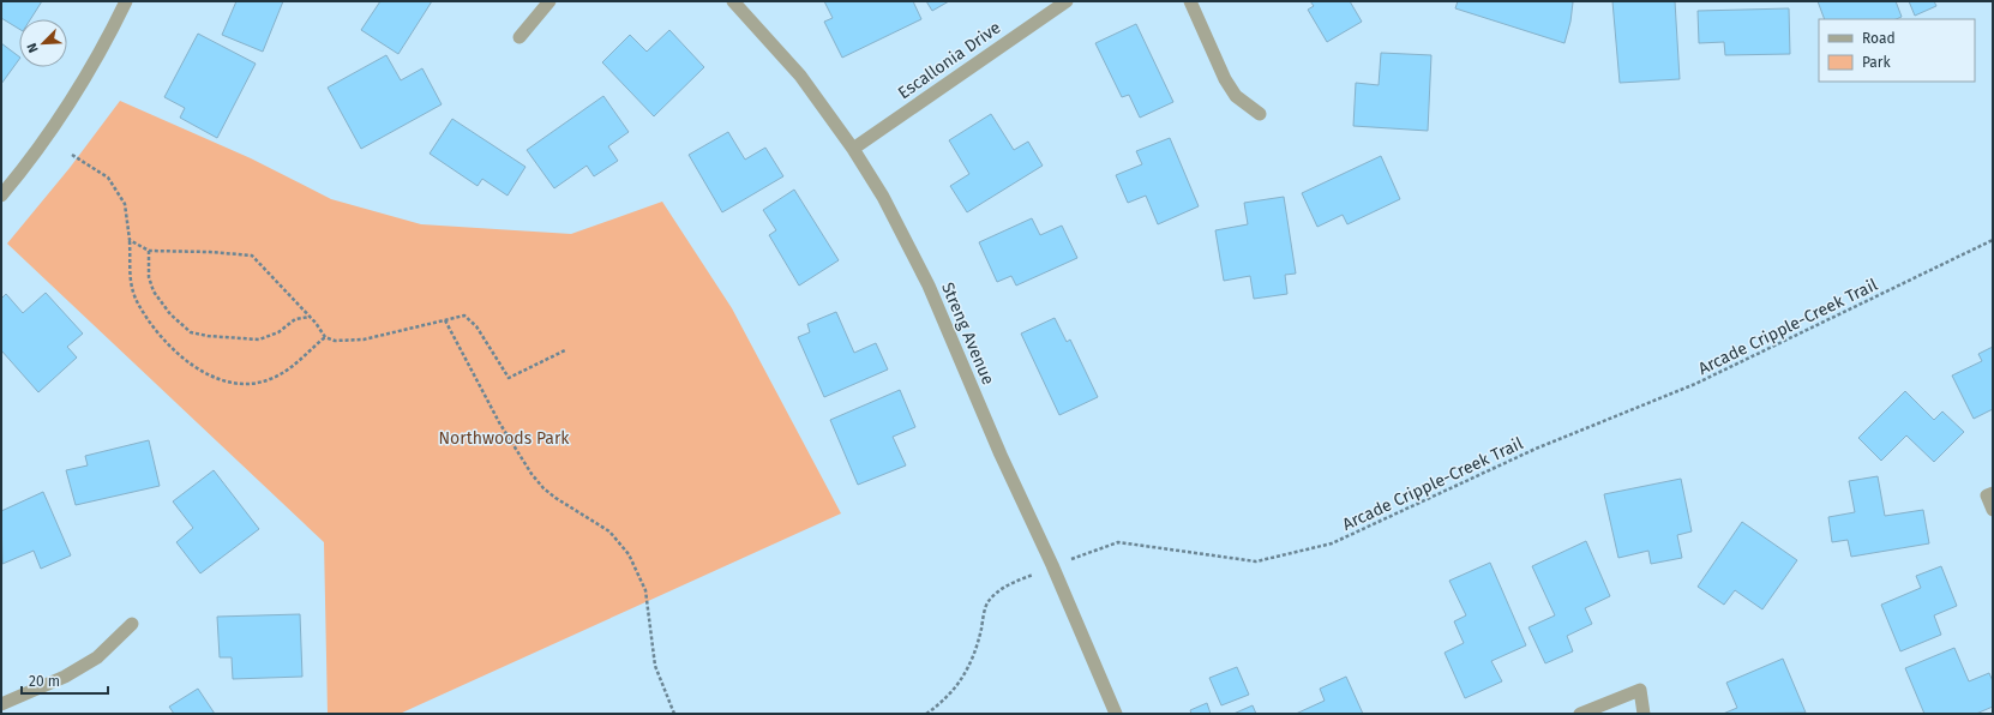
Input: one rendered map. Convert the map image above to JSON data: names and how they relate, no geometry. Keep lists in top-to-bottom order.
{
  "streets": {
    "street": ["Escallonia Drive", "Streng Avenue"],
    "path": ["Arcade Cripple-Creek Trail"]
  },
  "crossings": [
    ["Escallonia Drive", "Streng Avenue"],
    ["Arcade Cripple-Creek Trail", "Streng Avenue"]
  ],
  "parks": ["Northwoods Park"],
  "legend": ["Road", "Park"],
  "scale_bar": "20 m",
  "north": "bottom left"
}
